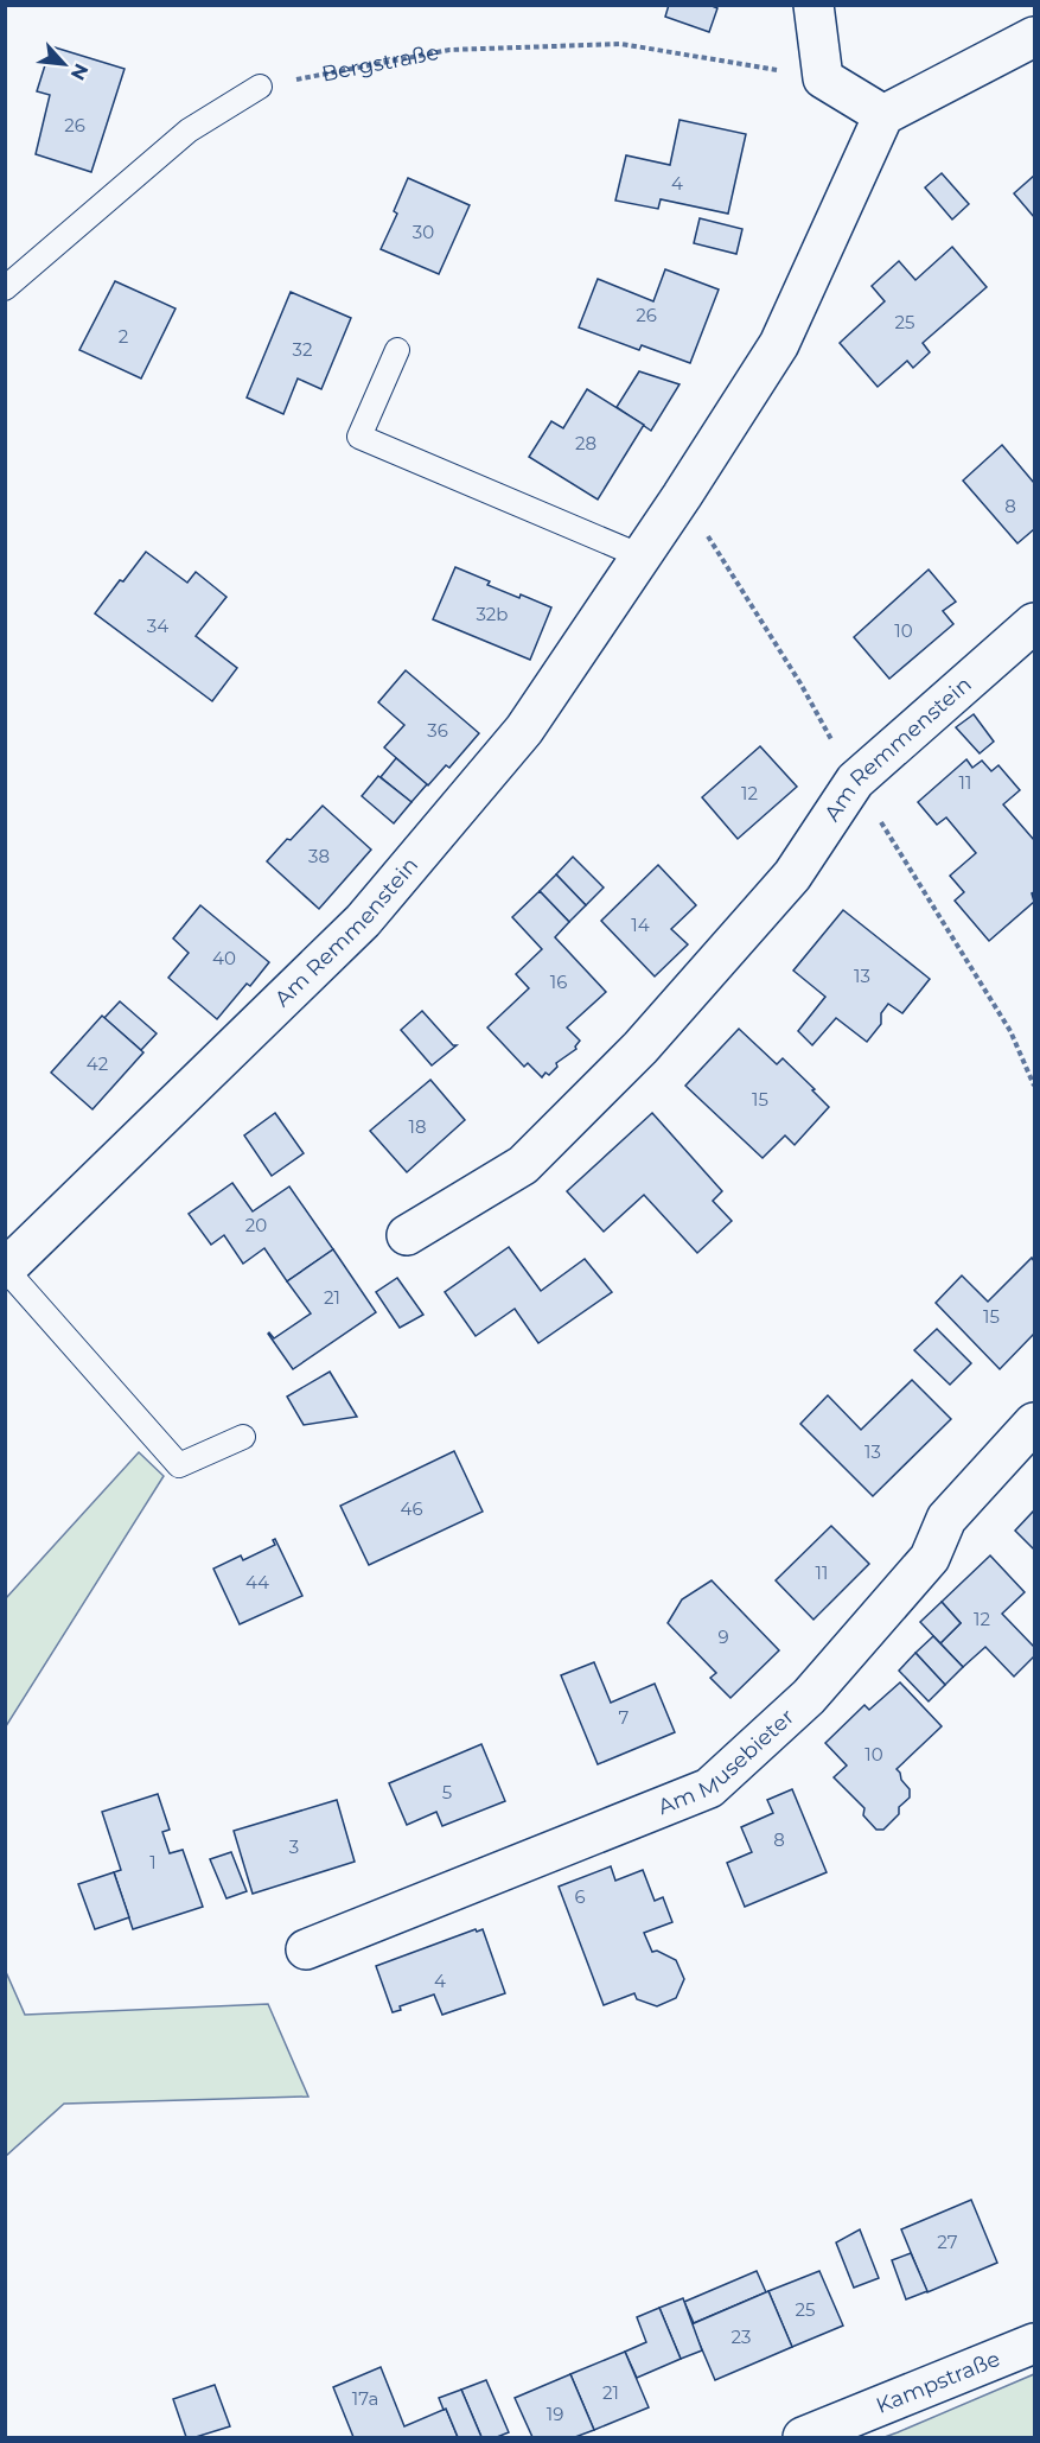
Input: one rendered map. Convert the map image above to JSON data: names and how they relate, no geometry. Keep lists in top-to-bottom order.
{
  "streets": {
    "street": ["Am Remmenstein", "Am Musebieter", "Kampstraße"],
    "path": ["Bergstraße"]
  },
  "house_numbers": [
    "26",
    "4",
    "30",
    "26",
    "25",
    "2",
    "32",
    "28",
    "8",
    "32b",
    "34",
    "10",
    "36",
    "11",
    "12",
    "38",
    "14",
    "40",
    "13",
    "16",
    "42",
    "15",
    "18",
    "20",
    "21",
    "15",
    "13",
    "46",
    "11",
    "44",
    "12",
    "9",
    "7",
    "10",
    "5",
    "8",
    "3",
    "1",
    "6",
    "4",
    "27",
    "25",
    "23",
    "21",
    "17a",
    "19"
  ],
  "north": "bottom right"
}
